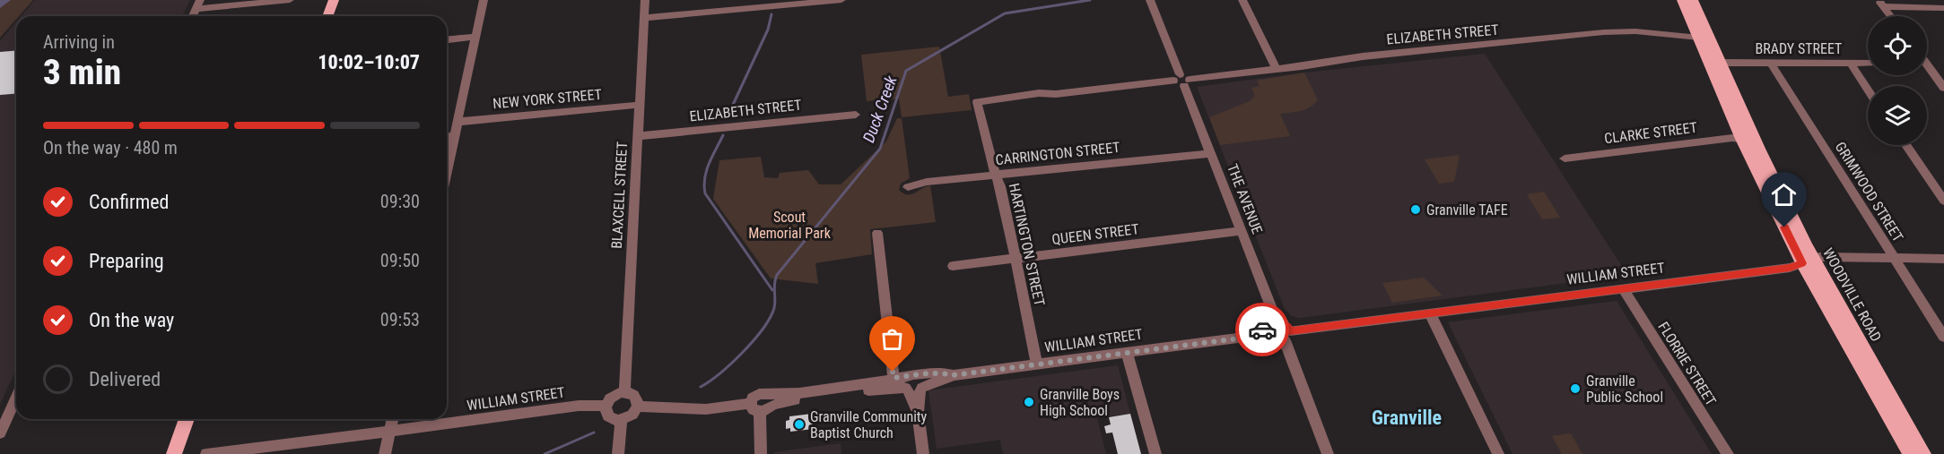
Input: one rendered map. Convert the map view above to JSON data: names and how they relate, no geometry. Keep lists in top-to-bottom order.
{
  "streets": {
    "main road": ["WOODVILLE ROAD"],
    "street": [
      "ELIZABETH STREET",
      "BRADY STREET",
      "NEW YORK STREET",
      "CLARKE STREET",
      "CARRINGTON STREET",
      "GRIMWOOD STREET",
      "BLAXCELL STREET",
      "THE AVENUE",
      "QUEEN STREET",
      "HARTINGTON STREET",
      "WILLIAM STREET",
      "FLORRIE STREET"
    ]
  },
  "crossings": [
    ["ELIZABETH STREET", "BLAXCELL STREET"],
    ["ELIZABETH STREET", "THE AVENUE"],
    ["ELIZABETH STREET", "WOODVILLE ROAD"],
    ["BRADY STREET", "GRIMWOOD STREET"],
    ["BRADY STREET", "WOODVILLE ROAD"],
    ["NEW YORK STREET", "BLAXCELL STREET"],
    ["CLARKE STREET", "WOODVILLE ROAD"],
    ["CARRINGTON STREET", "THE AVENUE"],
    ["CARRINGTON STREET", "HARTINGTON STREET"],
    ["GRIMWOOD STREET", "WILLIAM STREET"],
    ["BLAXCELL STREET", "WILLIAM STREET"],
    ["THE AVENUE", "QUEEN STREET"],
    ["THE AVENUE", "WILLIAM STREET"],
    ["QUEEN STREET", "HARTINGTON STREET"],
    ["HARTINGTON STREET", "WILLIAM STREET"],
    ["WILLIAM STREET", "WOODVILLE ROAD"],
    ["WILLIAM STREET", "FLORRIE STREET"]
  ],
  "districts": ["Granville"],
  "water": ["Duck Creek"],
  "parks": ["Scout Memorial Park"],
  "places": [
    "Granville TAFE",
    "Granville Public School",
    "Granville Boys High School",
    "Granville Community Baptist Church"
  ],
  "page": {
    "heading": ["3 min", "Arriving in", "10:02–10:07"],
    "bar": "On the way · 480 m",
    "list": [
      ["Confirmed", "09:30"],
      ["Preparing", "09:50"],
      ["On the way", "09:53"],
      "Delivered"
    ]
  }
}
